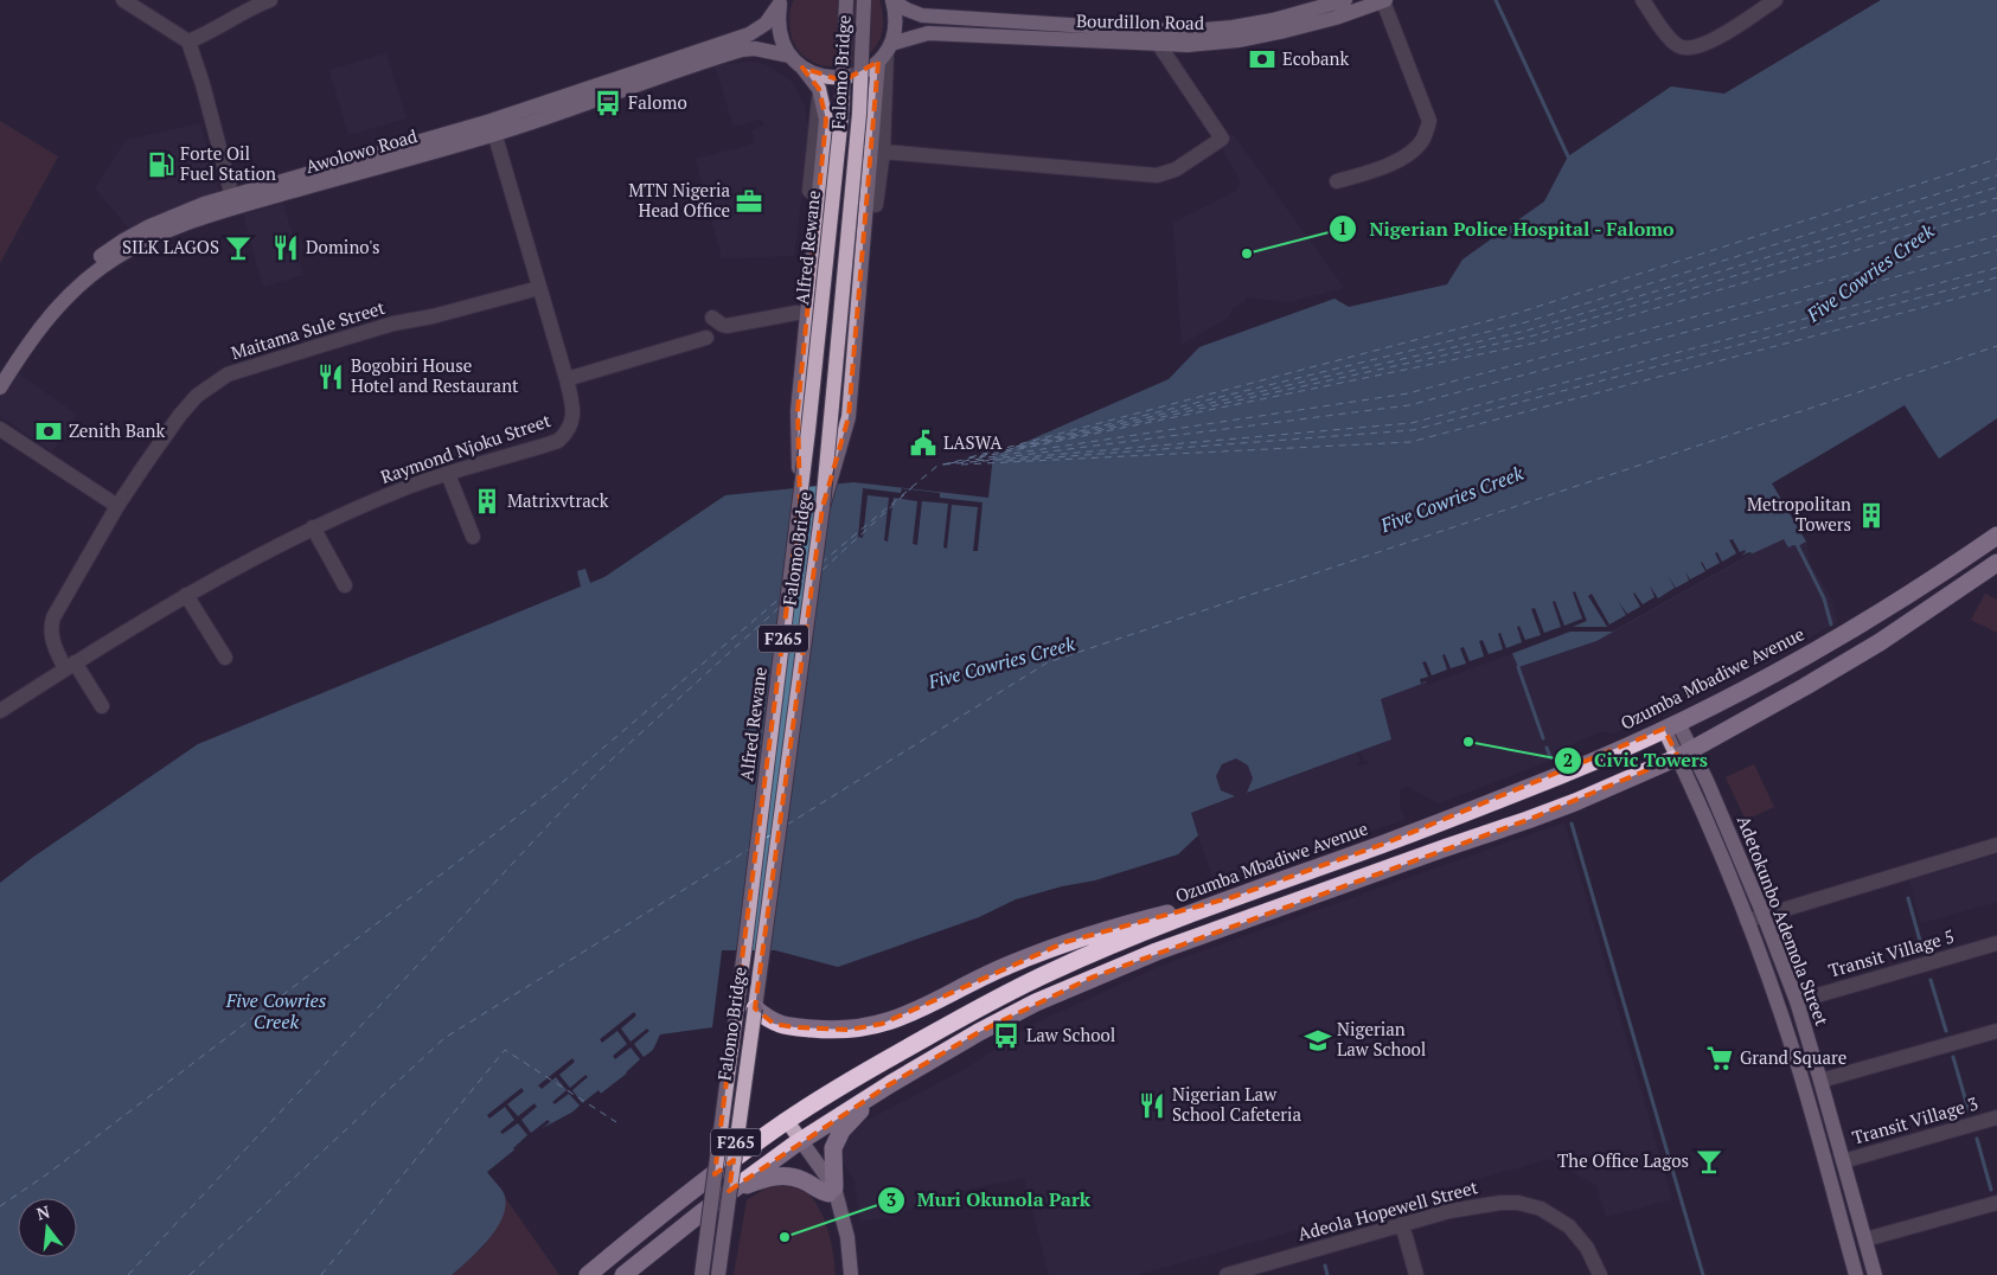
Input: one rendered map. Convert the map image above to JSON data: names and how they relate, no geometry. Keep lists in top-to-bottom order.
{
  "streets": {
    "highway": ["Ozumba Mbadiwe Avenue"],
    "main road": [
      "Bourdillon Road",
      "Falomo Bridge",
      "Awolowo Road",
      "Alfred Rewane",
      "F265",
      "Adetokunbo Ademola Street"
    ],
    "street": [
      "Maitama Sule Street",
      "Raymond Njoku Street",
      "Transit Village 5",
      "Transit Village 3",
      "Adeola Hopewell Street"
    ]
  },
  "crossings": [
    ["Awolowo Road", "Raymond Njoku Street"],
    ["Maitama Sule Street", "Raymond Njoku Street"],
    ["Ozumba Mbadiwe Avenue", "Adetokunbo Ademola Street"],
    ["Adetokunbo Ademola Street", "Transit Village 5"],
    ["Adetokunbo Ademola Street", "Transit Village 3"]
  ],
  "water": ["Five Cowries Creek"],
  "places": {
    "bank": ["Ecobank", "Zenith Bank"],
    "bus stop": ["Falomo", "Law School"],
    "fuel station": ["Forte Oil Fuel Station"],
    "office": ["MTN Nigeria Head Office"],
    "bar": ["SILK LAGOS", "The Office Lagos"],
    "restaurant": ["Domino's", "Bogobiri House Hotel and Restaurant", "Nigerian Law School Cafeteria"],
    "other": ["Nigerian Police Hospital - Falomo", "Civic Towers", "Muri Okunola Park"],
    "public building": ["LASWA"],
    "building": ["Matrixvtrack", "Metropolitan Towers"],
    "school or university": ["Nigerian Law School"],
    "supermarket": ["Grand Square"]
  },
  "north": "top"
}
